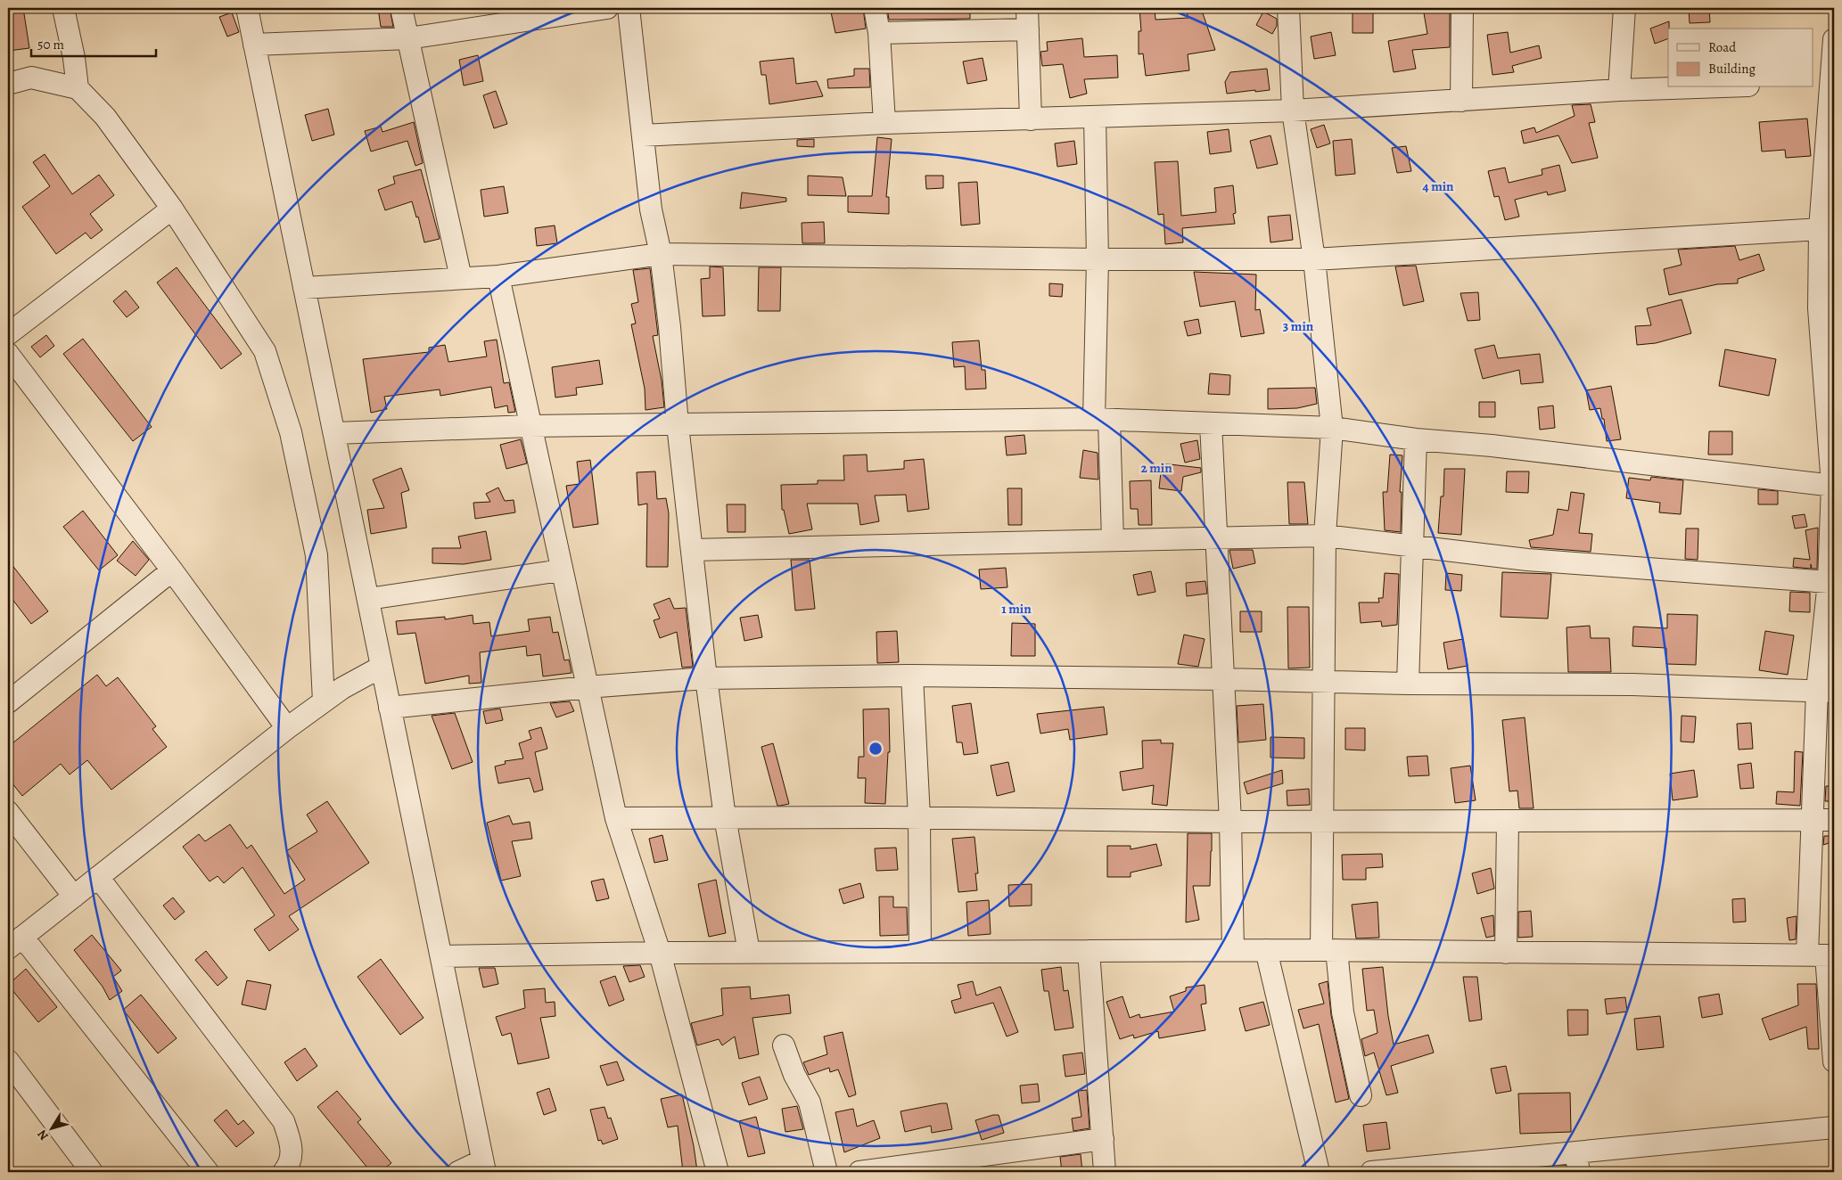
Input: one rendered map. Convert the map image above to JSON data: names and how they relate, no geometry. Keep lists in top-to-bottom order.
{
  "legend": ["Road", "Building"],
  "scale_bar": "50 m",
  "north": "bottom left",
  "rings": [
    "4 min",
    "3 min",
    "2 min",
    "1 min"
  ]
}
